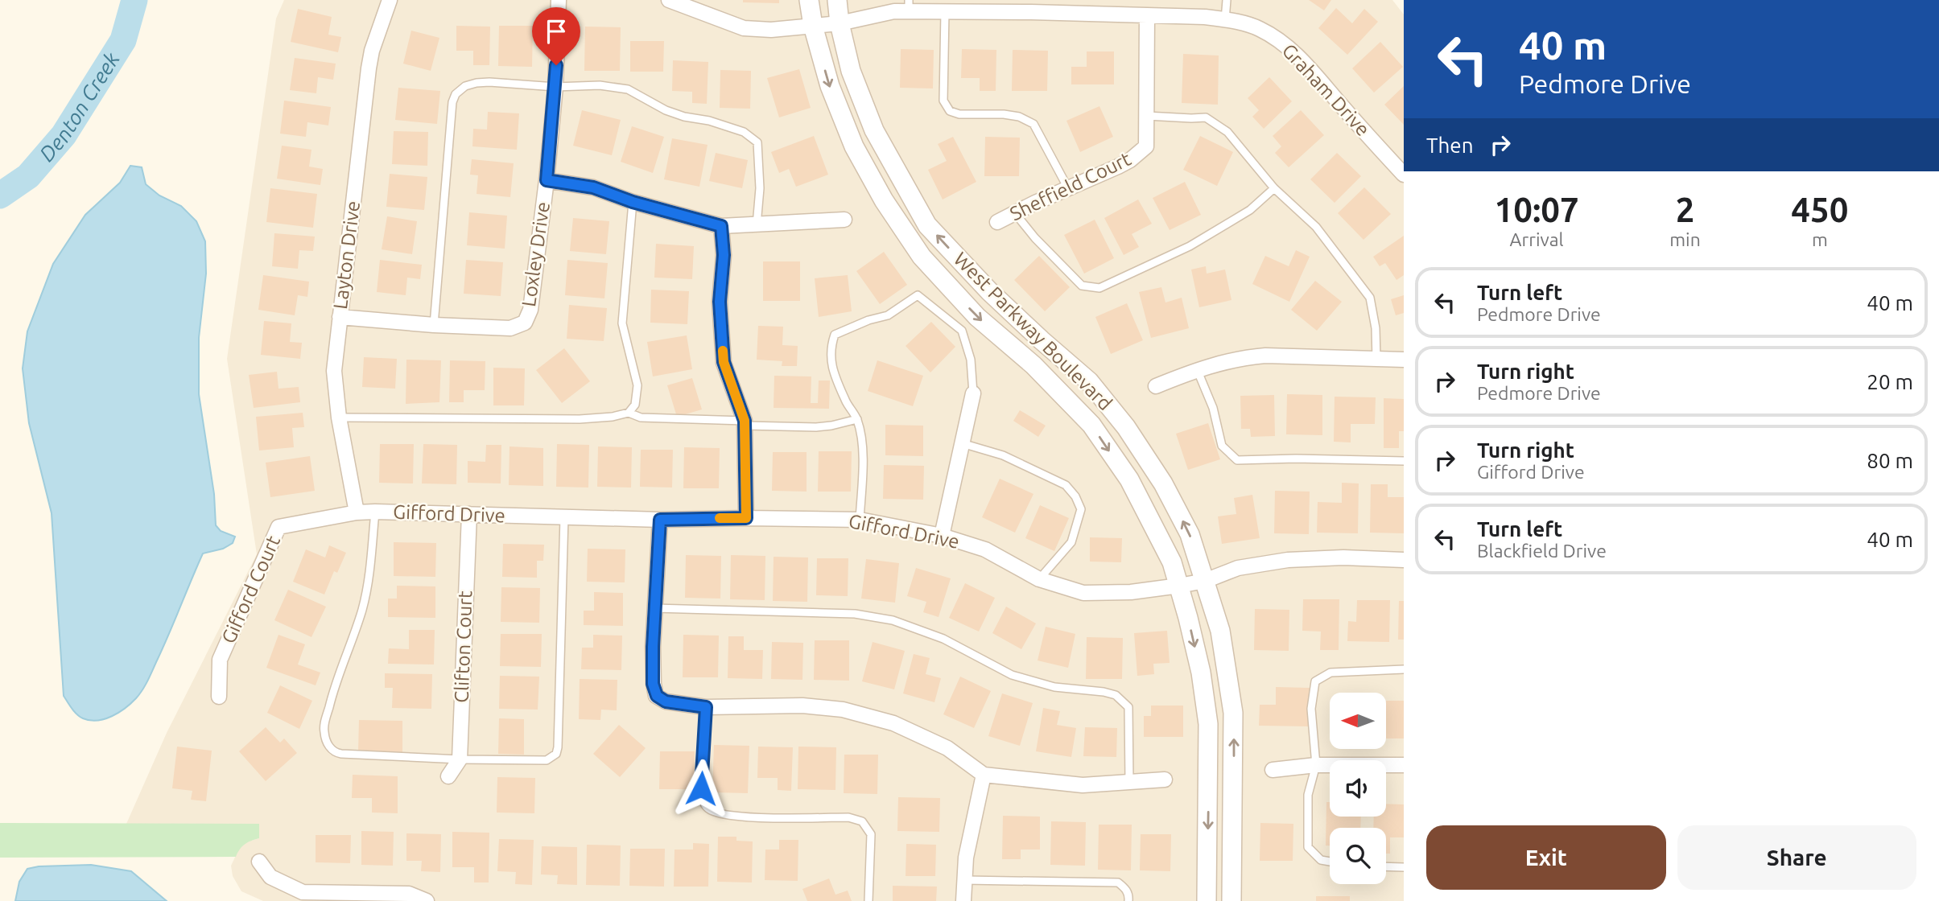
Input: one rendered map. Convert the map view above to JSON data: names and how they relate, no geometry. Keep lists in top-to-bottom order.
{
  "streets": {
    "street": [
      "Graham Drive",
      "Sheffield Court",
      "Loxley Drive",
      "Layton Drive",
      "West Parkway Boulevard",
      "Gifford Drive",
      "Gifford Court",
      "Clifton Court"
    ]
  },
  "crossings": [
    ["Graham Drive", "Sheffield Court"],
    ["Graham Drive", "West Parkway Boulevard"],
    ["Loxley Drive", "Layton Drive"],
    ["Layton Drive", "Gifford Drive"],
    ["Layton Drive", "Gifford Court"],
    ["West Parkway Boulevard", "Gifford Drive"],
    ["Gifford Drive", "Gifford Court"],
    ["Gifford Drive", "Clifton Court"]
  ],
  "water": ["Denton Creek"],
  "north": "left",
  "page": {
    "turn": ["40 m", "Pedmore Drive"],
    "then": "Then",
    "eta": [
      "10:07",
      "Arrival",
      "2",
      "min",
      "450",
      "m"
    ],
    "list": [
      {
        "name": "Turn left",
        "note": "Pedmore Drive",
        "value": "40 m"
      },
      {
        "name": "Turn right",
        "note": "Pedmore Drive",
        "value": "20 m"
      },
      {
        "name": "Turn right",
        "note": "Gifford Drive",
        "value": "80 m"
      },
      {
        "name": "Turn left",
        "note": "Blackfield Drive",
        "value": "40 m"
      }
    ],
    "buttons": ["Exit", "Share"]
  }
}
